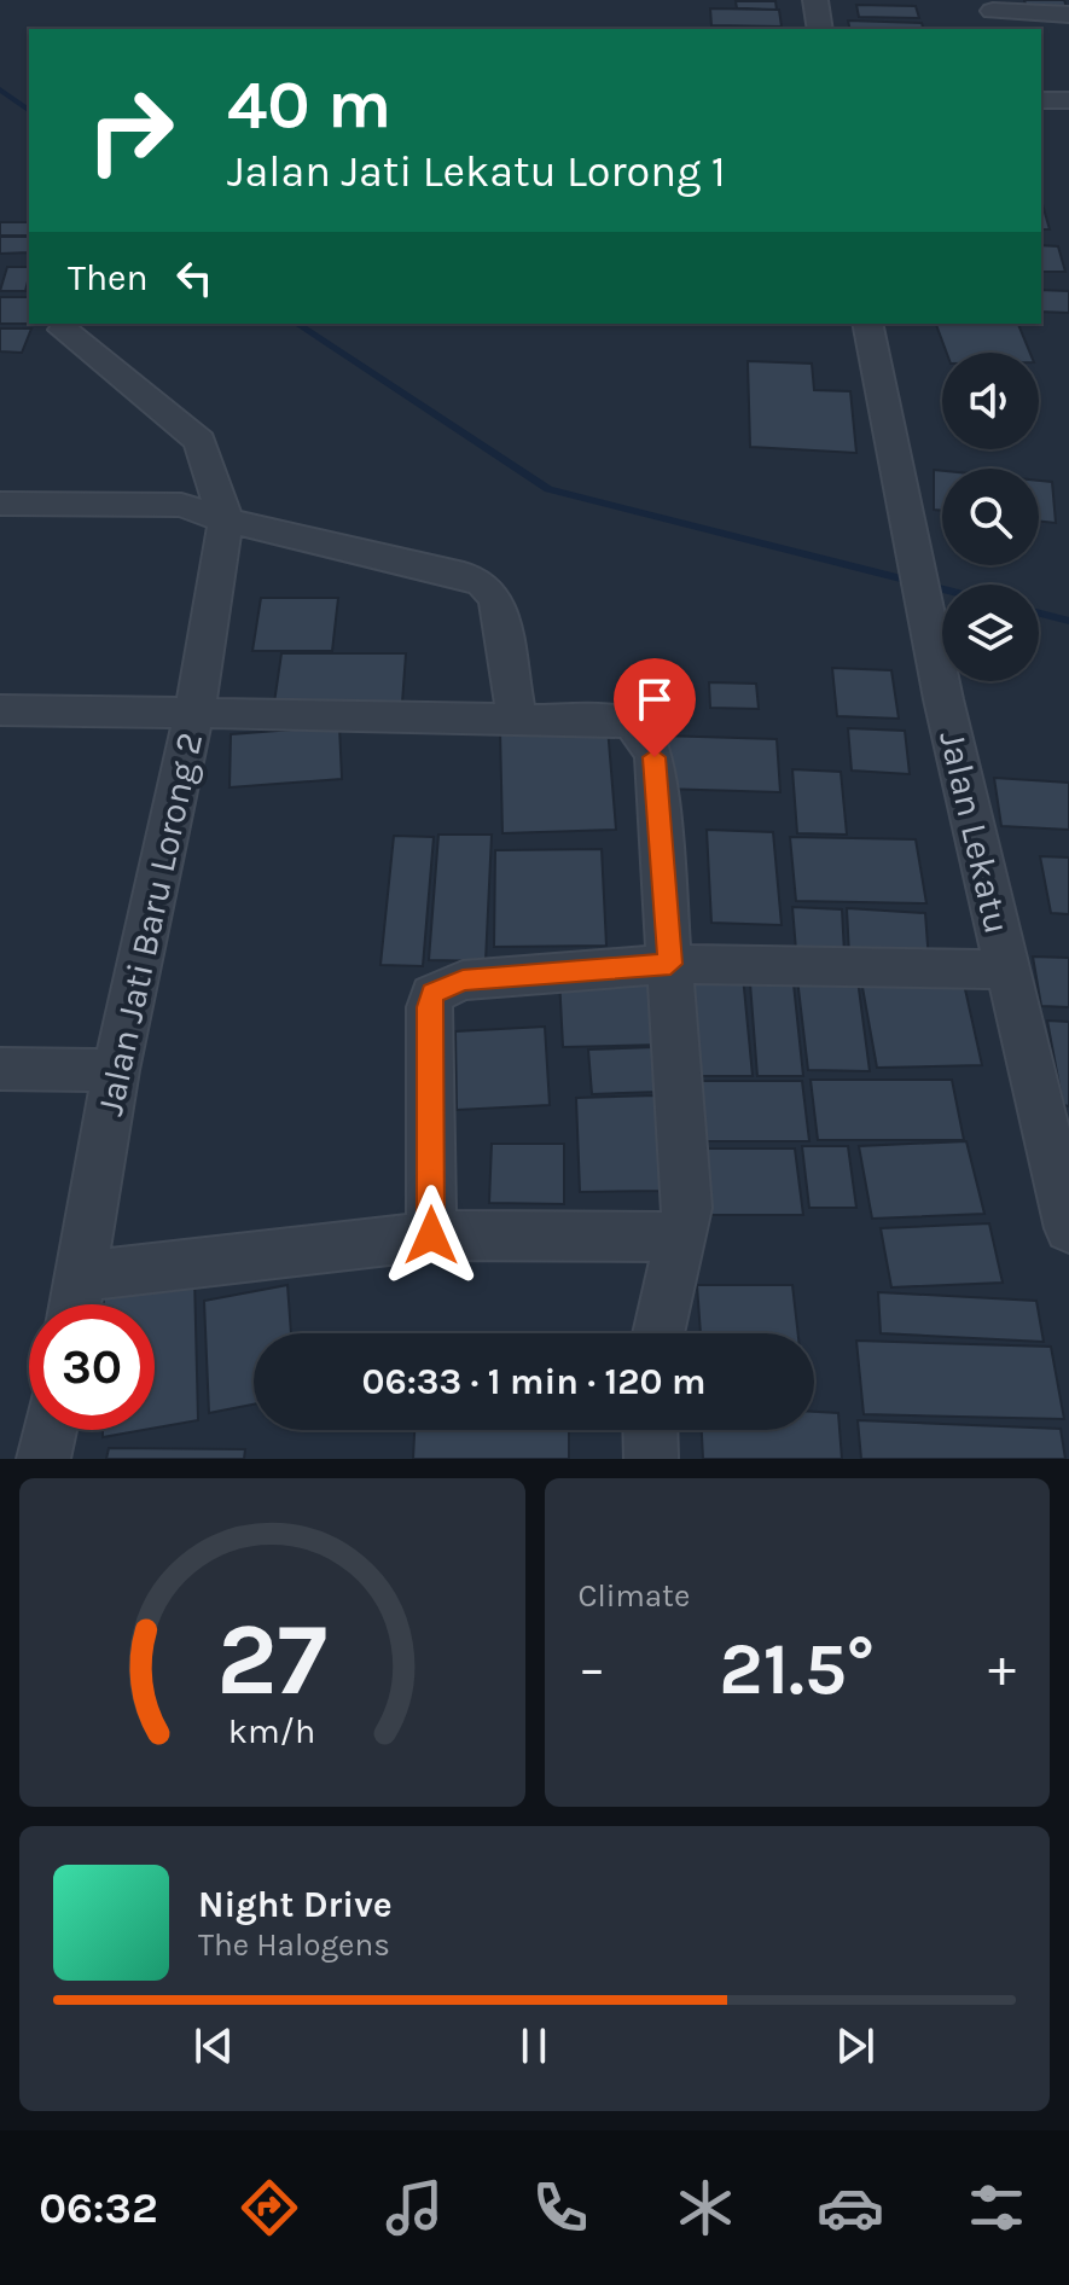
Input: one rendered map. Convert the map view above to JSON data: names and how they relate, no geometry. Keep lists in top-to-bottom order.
{
  "streets": {
    "street": ["Jalan Lekatu", "Jalan Jati Baru Lorong 2"]
  },
  "page": {
    "turn": ["40 m", "Jalan Jati Lekatu Lorong 1"],
    "then": "Then",
    "limit": "30",
    "trip": "06:33 · 1 min · 120 m",
    "tile": "Climate",
    "heat": ["−", "21.5°", "+"],
    "song": ["Night Drive", "The Halogens"],
    "tabs": "06:32",
    "gauge": ["27", "km/h"]
  }
}
